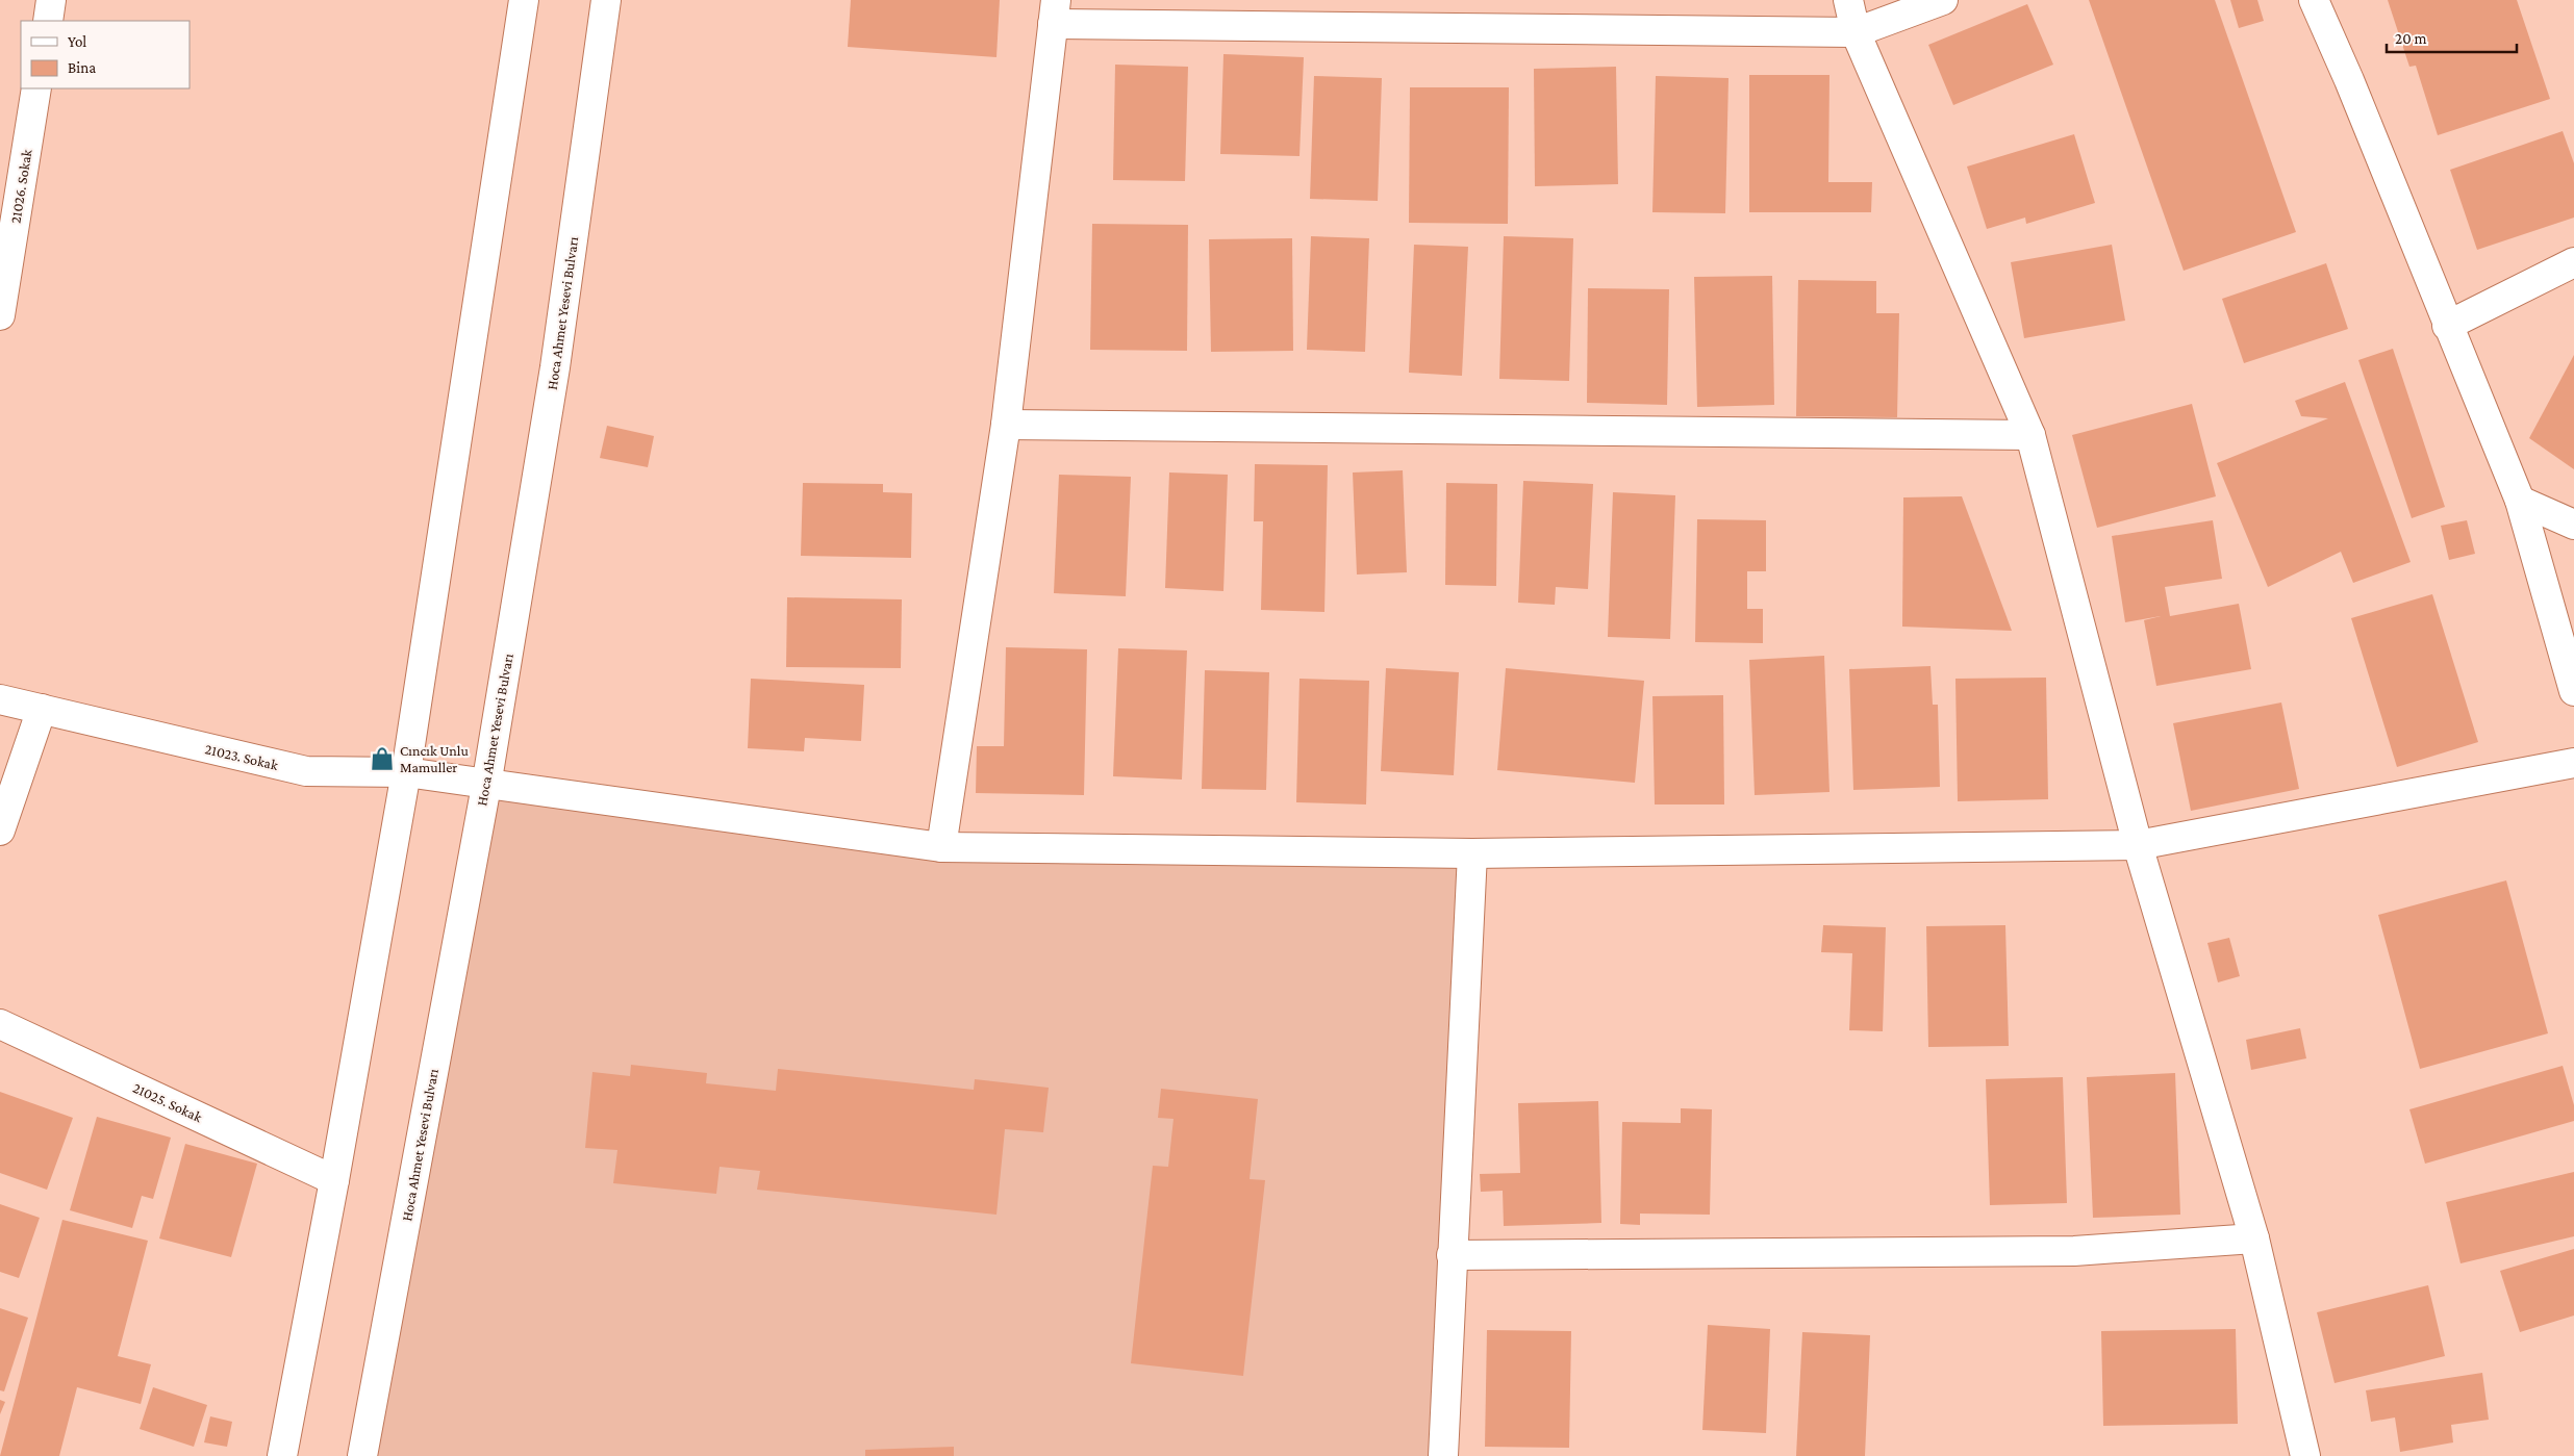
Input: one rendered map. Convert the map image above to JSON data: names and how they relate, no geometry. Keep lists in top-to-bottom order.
{
  "streets": {
    "street": [
      "21026. Sokak",
      "Hoca Ahmet Yesevi Bulvarı",
      "21023. Sokak",
      "21025. Sokak"
    ]
  },
  "crossings": [
    ["Hoca Ahmet Yesevi Bulvarı", "21023. Sokak"]
  ],
  "places": {
    "shop": ["Cıncık Unlu Mamuller"]
  },
  "legend": ["Yol", "Bina"],
  "scale_bar": "20 m"
}
